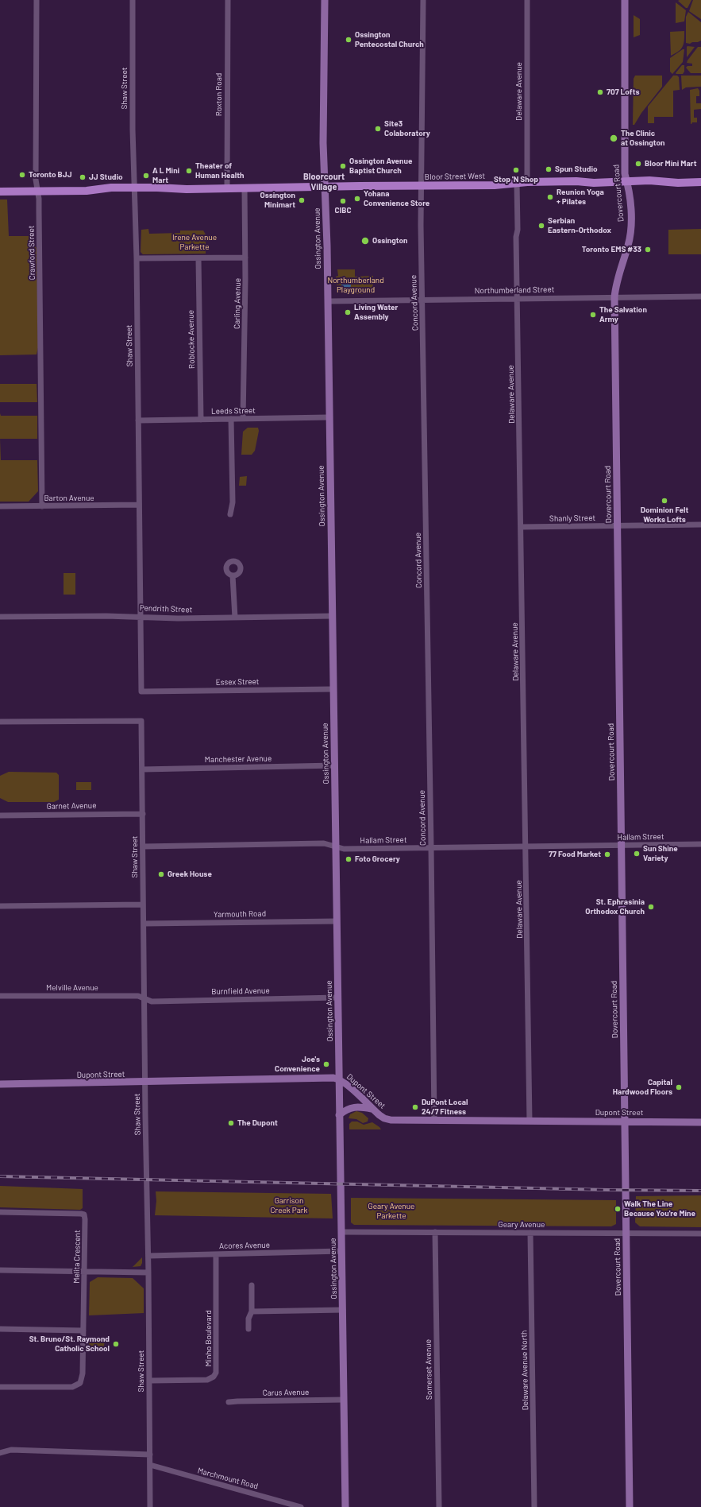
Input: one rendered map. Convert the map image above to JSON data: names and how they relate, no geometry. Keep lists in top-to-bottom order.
{
  "streets": {
    "main road": ["Bloor Street West"],
    "street": [
      "Shaw Street",
      "Delaware Avenue",
      "Roxton Road",
      "Dovercourt Road",
      "Ossington Avenue",
      "Crawford Street",
      "Northumberland Street",
      "Concord Avenue",
      "Carling Avenue",
      "Roblocke Avenue",
      "Leeds Street",
      "Barton Avenue",
      "Shanly Street",
      "Pendrith Street",
      "Essex Street",
      "Manchester Avenue",
      "Garnet Avenue",
      "Hallam Street",
      "Yarmouth Road",
      "Melville Avenue",
      "Burnfield Avenue",
      "Dupont Street",
      "Geary Avenue",
      "Acores Avenue",
      "Melita Crescent",
      "Minho Boulevard",
      "Somerset Avenue",
      "Delaware Avenue North",
      "Carus Avenue",
      "Marchmount Road"
    ]
  },
  "crossings": [
    ["Shaw Street", "Bloor Street West"],
    ["Shaw Street", "Leeds Street"],
    ["Shaw Street", "Barton Avenue"],
    ["Shaw Street", "Pendrith Street"],
    ["Shaw Street", "Essex Street"],
    ["Shaw Street", "Manchester Avenue"],
    ["Shaw Street", "Garnet Avenue"],
    ["Shaw Street", "Hallam Street"],
    ["Shaw Street", "Yarmouth Road"],
    ["Shaw Street", "Melville Avenue"],
    ["Shaw Street", "Burnfield Avenue"],
    ["Shaw Street", "Dupont Street"],
    ["Shaw Street", "Acores Avenue"],
    ["Shaw Street", "Minho Boulevard"],
    ["Shaw Street", "Marchmount Road"],
    ["Delaware Avenue", "Bloor Street West"],
    ["Delaware Avenue", "Northumberland Street"],
    ["Delaware Avenue", "Shanly Street"],
    ["Delaware Avenue", "Hallam Street"],
    ["Delaware Avenue", "Dupont Street"],
    ["Roxton Road", "Bloor Street West"],
    ["Bloor Street West", "Dovercourt Road"],
    ["Bloor Street West", "Ossington Avenue"],
    ["Bloor Street West", "Crawford Street"],
    ["Bloor Street West", "Concord Avenue"],
    ["Bloor Street West", "Carling Avenue"],
    ["Dovercourt Road", "Northumberland Street"],
    ["Dovercourt Road", "Shanly Street"],
    ["Dovercourt Road", "Hallam Street"],
    ["Dovercourt Road", "Dupont Street"],
    ["Dovercourt Road", "Geary Avenue"],
    ["Ossington Avenue", "Northumberland Street"],
    ["Ossington Avenue", "Leeds Street"],
    ["Ossington Avenue", "Pendrith Street"],
    ["Ossington Avenue", "Essex Street"],
    ["Ossington Avenue", "Manchester Avenue"],
    ["Ossington Avenue", "Hallam Street"],
    ["Ossington Avenue", "Yarmouth Road"],
    ["Ossington Avenue", "Burnfield Avenue"],
    ["Ossington Avenue", "Dupont Street"],
    ["Ossington Avenue", "Geary Avenue"],
    ["Ossington Avenue", "Acores Avenue"],
    ["Ossington Avenue", "Carus Avenue"],
    ["Crawford Street", "Barton Avenue"],
    ["Northumberland Street", "Concord Avenue"],
    ["Concord Avenue", "Hallam Street"],
    ["Concord Avenue", "Dupont Street"],
    ["Carling Avenue", "Leeds Street"],
    ["Roblocke Avenue", "Leeds Street"],
    ["Melville Avenue", "Burnfield Avenue"],
    ["Geary Avenue", "Somerset Avenue"],
    ["Geary Avenue", "Delaware Avenue North"],
    ["Acores Avenue", "Minho Boulevard"]
  ],
  "districts": ["Bloorcourt Village"],
  "parks": [
    "Irene Avenue Parkette",
    "Northumberland Playground",
    "Garrison Creek Park",
    "Geary Avenue Parkette"
  ],
  "places": [
    "Ossington Pentecostal Church",
    "707 Lofts",
    "Site3 Colaboratory",
    "The Clinic at Ossington",
    "Bloor Mini Mart",
    "Ossington Avenue Baptist Church",
    "Spun Studio",
    "Stop 'N Shop",
    "Theater of Human Health",
    "Toronto BJJ",
    "A L Mini Mart",
    "JJ Studio",
    "Reunion Yoga + Pilates",
    "Yohana Convenience Store",
    "Ossington Minimart",
    "CIBC",
    "Serbian Eastern-Orthodox",
    "Ossington",
    "Toronto EMS #33",
    "Living Water Assembly",
    "The Salvation Army",
    "Dominion Felt Works Lofts",
    "Sun Shine Variety",
    "77 Food Market",
    "Foto Grocery",
    "Greek House",
    "St. Ephrasinia Orthodox Church",
    "Joe's Convenience",
    "Capital Hardwood Floors",
    "DuPont Local 24/7 Fitness",
    "The Dupont",
    "Walk The Line Because You're Mine",
    "St. Bruno/St. Raymond Catholic School"
  ]
}
